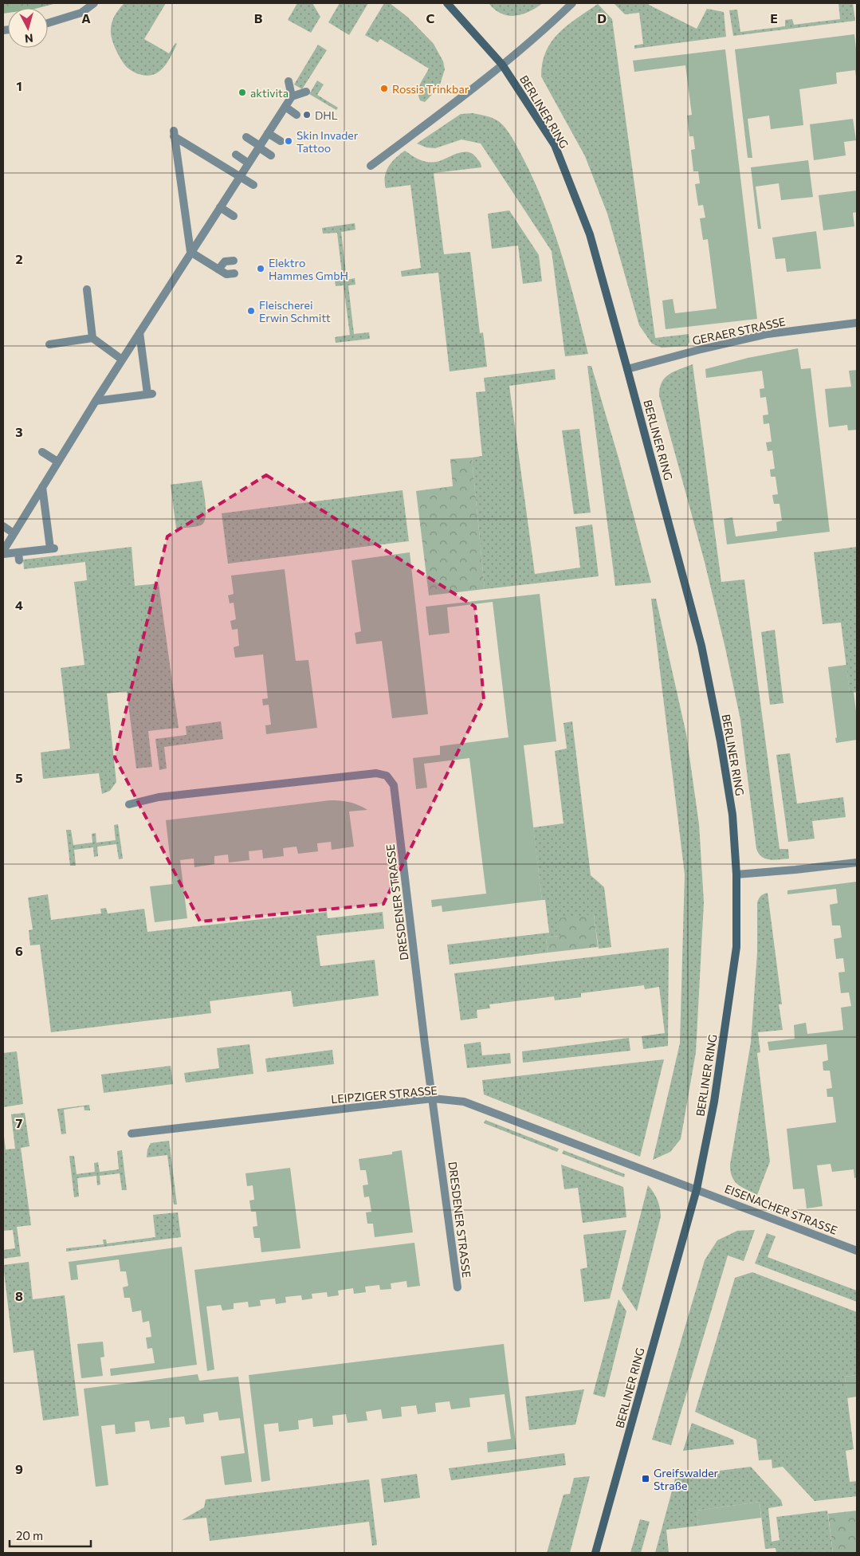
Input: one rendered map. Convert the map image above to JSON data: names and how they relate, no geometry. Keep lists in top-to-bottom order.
{
  "streets": {
    "street": [
      "BERLINER RING",
      "GERAER STRASSE",
      "DRESDENER STRASSE",
      "LEIPZIGER STRASSE",
      "EISENACHER STRASSE"
    ]
  },
  "crossings": [
    ["BERLINER RING", "GERAER STRASSE"],
    ["BERLINER RING", "LEIPZIGER STRASSE"],
    ["BERLINER RING", "EISENACHER STRASSE"],
    ["DRESDENER STRASSE", "LEIPZIGER STRASSE"],
    ["LEIPZIGER STRASSE", "EISENACHER STRASSE"]
  ],
  "places": {
    "other": [
      "Rossis Trinkbar",
      "aktivita",
      "DHL",
      "Skin Invader Tattoo",
      "Elektro Hammes GmbH",
      "Fleischerei Erwin Schmitt"
    ],
    "transit": ["Greifswalder Straße"]
  },
  "scale_bar": "20 m",
  "north": "bottom",
  "grid": {
    "columns": [
      "A",
      "B",
      "C",
      "D",
      "E"
    ],
    "rows": [
      "1",
      "2",
      "3",
      "4",
      "5",
      "6",
      "7",
      "8",
      "9"
    ]
  }
}
